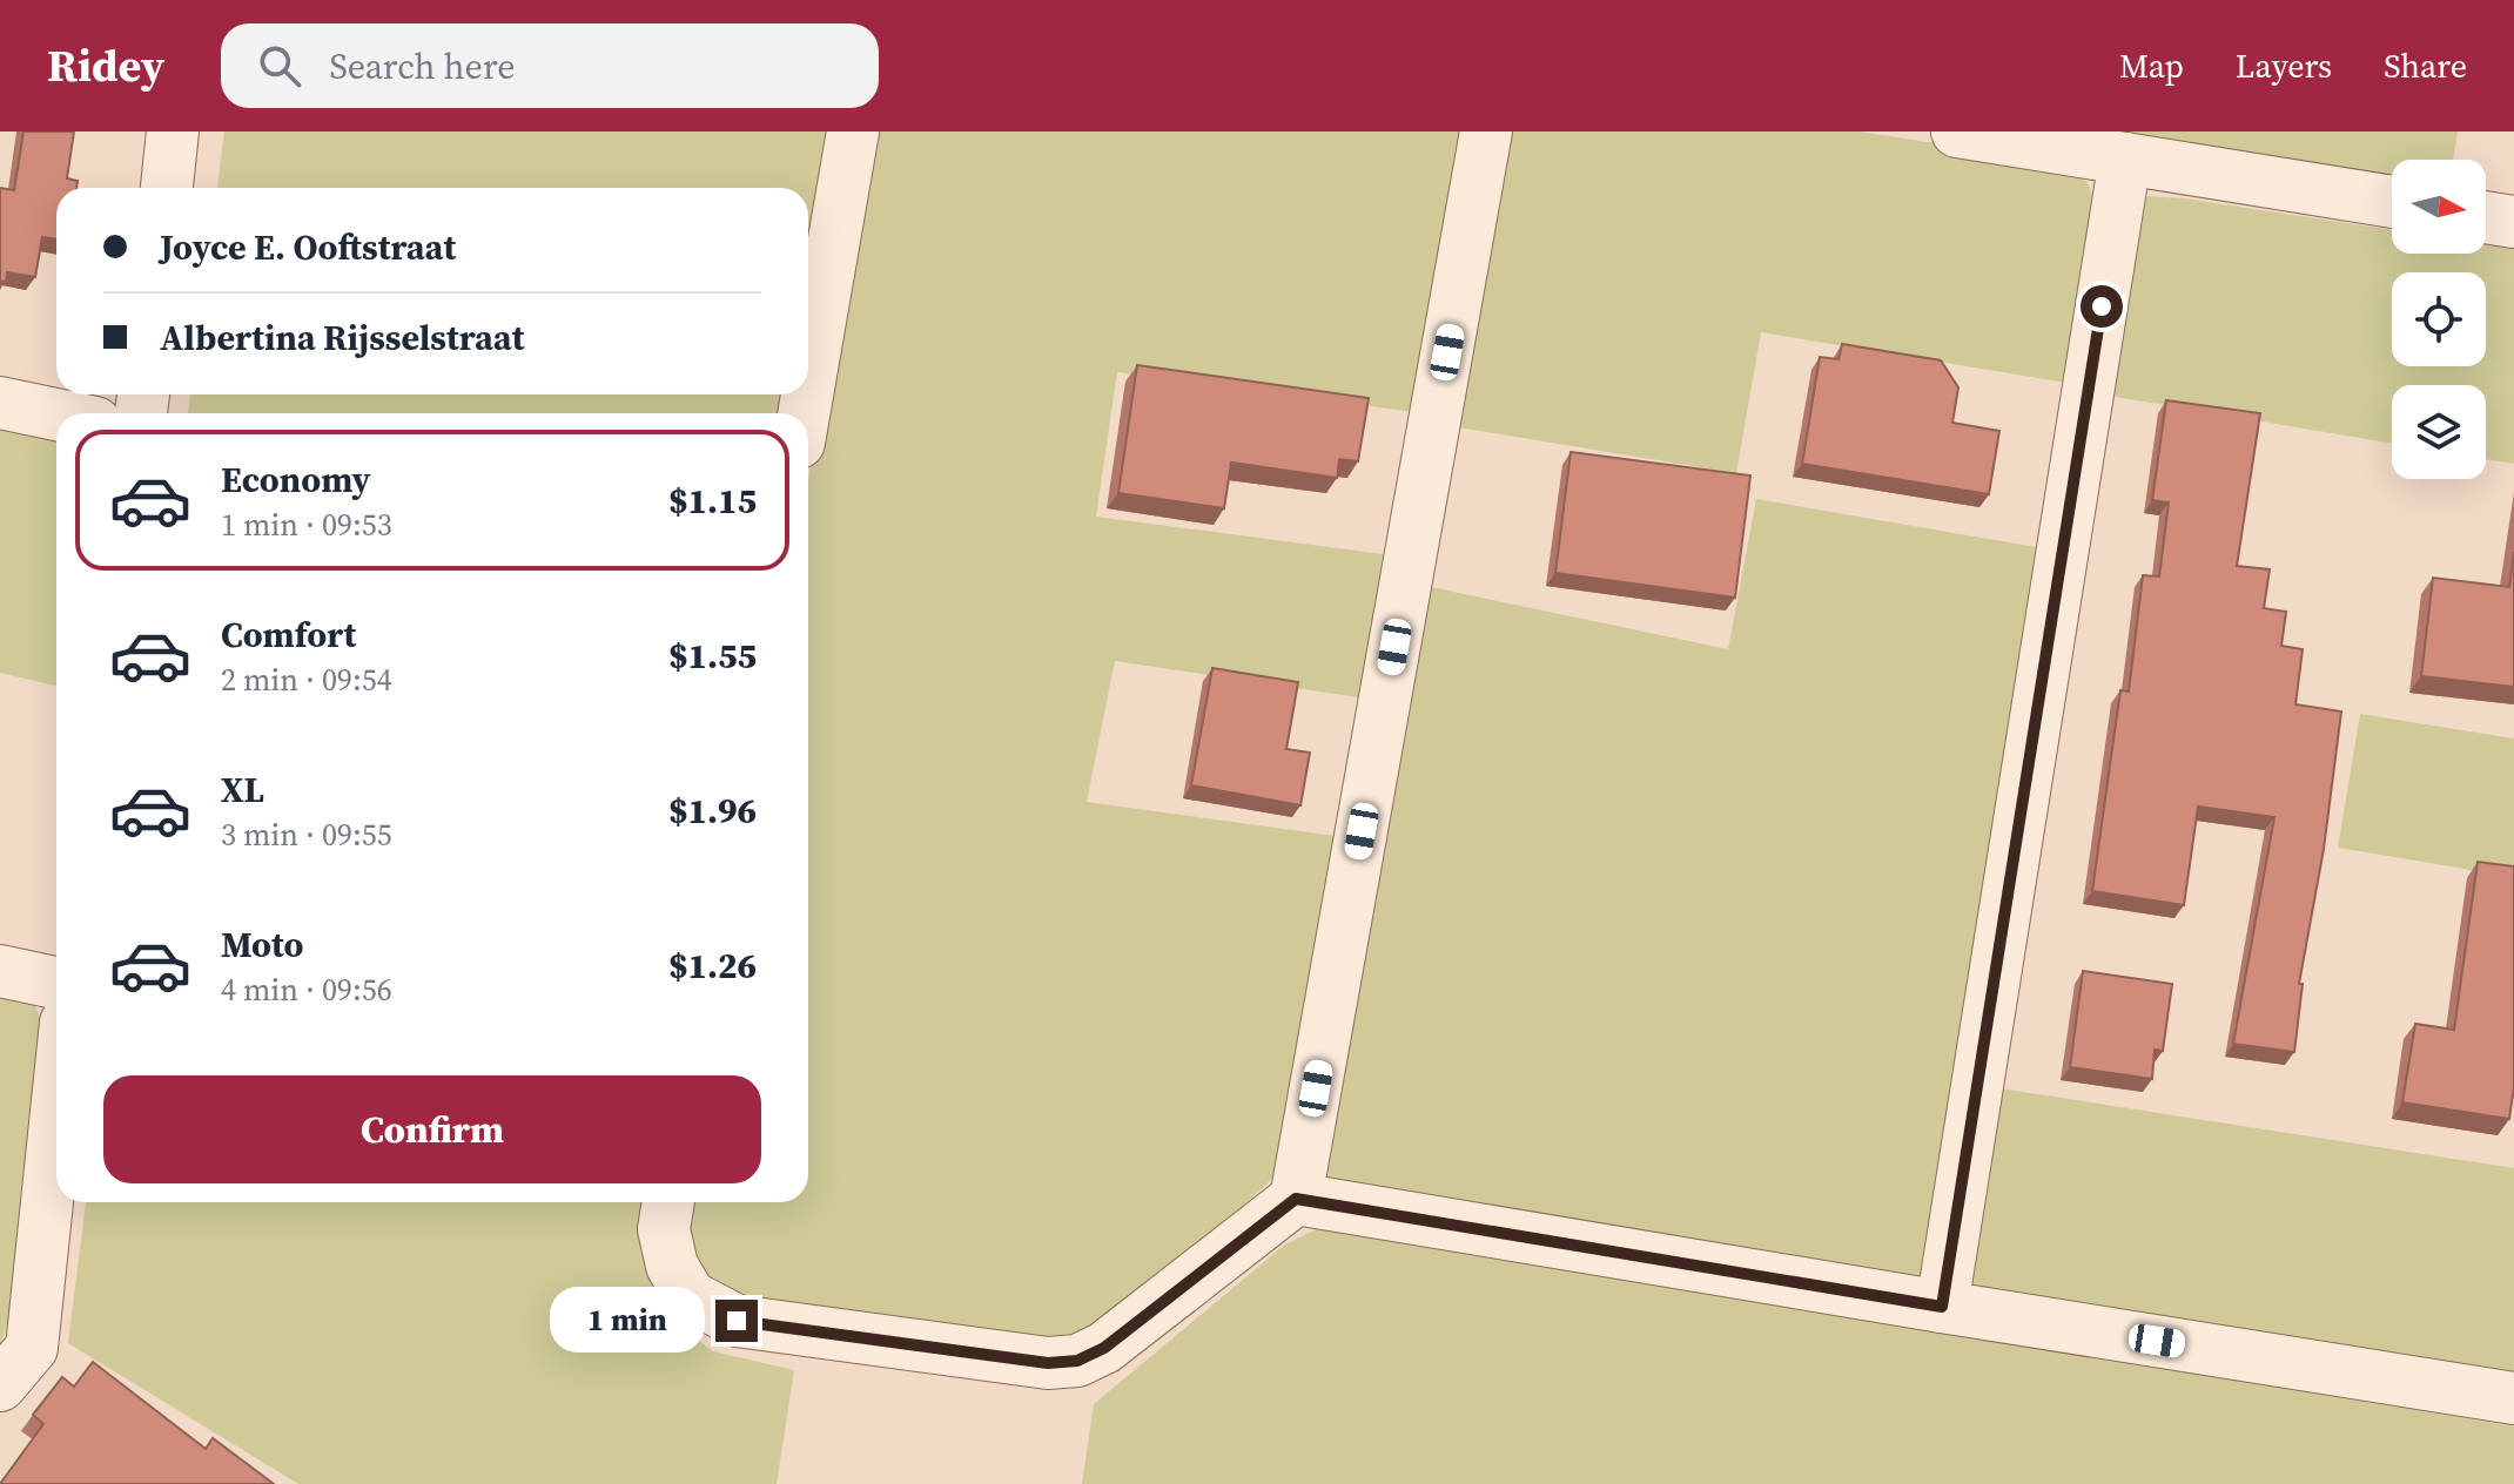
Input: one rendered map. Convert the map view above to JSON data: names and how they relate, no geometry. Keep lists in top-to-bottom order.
{
  "north": "right",
  "page": {
    "header": "Ridey",
    "search": "Search here",
    "nav": ["Map", "Layers", "Share"],
    "banner": ["Joyce E. Ooftstraat", "Albertina Rijsselstraat"],
    "list": [
      {
        "name": "Economy",
        "note": "1 min · 09:53",
        "value": "$1.15"
      },
      {
        "name": "Comfort",
        "note": "2 min · 09:54",
        "value": "$1.55"
      },
      {
        "name": "XL",
        "note": "3 min · 09:55",
        "value": "$1.96"
      },
      {
        "name": "Moto",
        "note": "4 min · 09:56",
        "value": "$1.26"
      }
    ],
    "buttons": "Confirm",
    "bubble": "1 min"
  }
}
